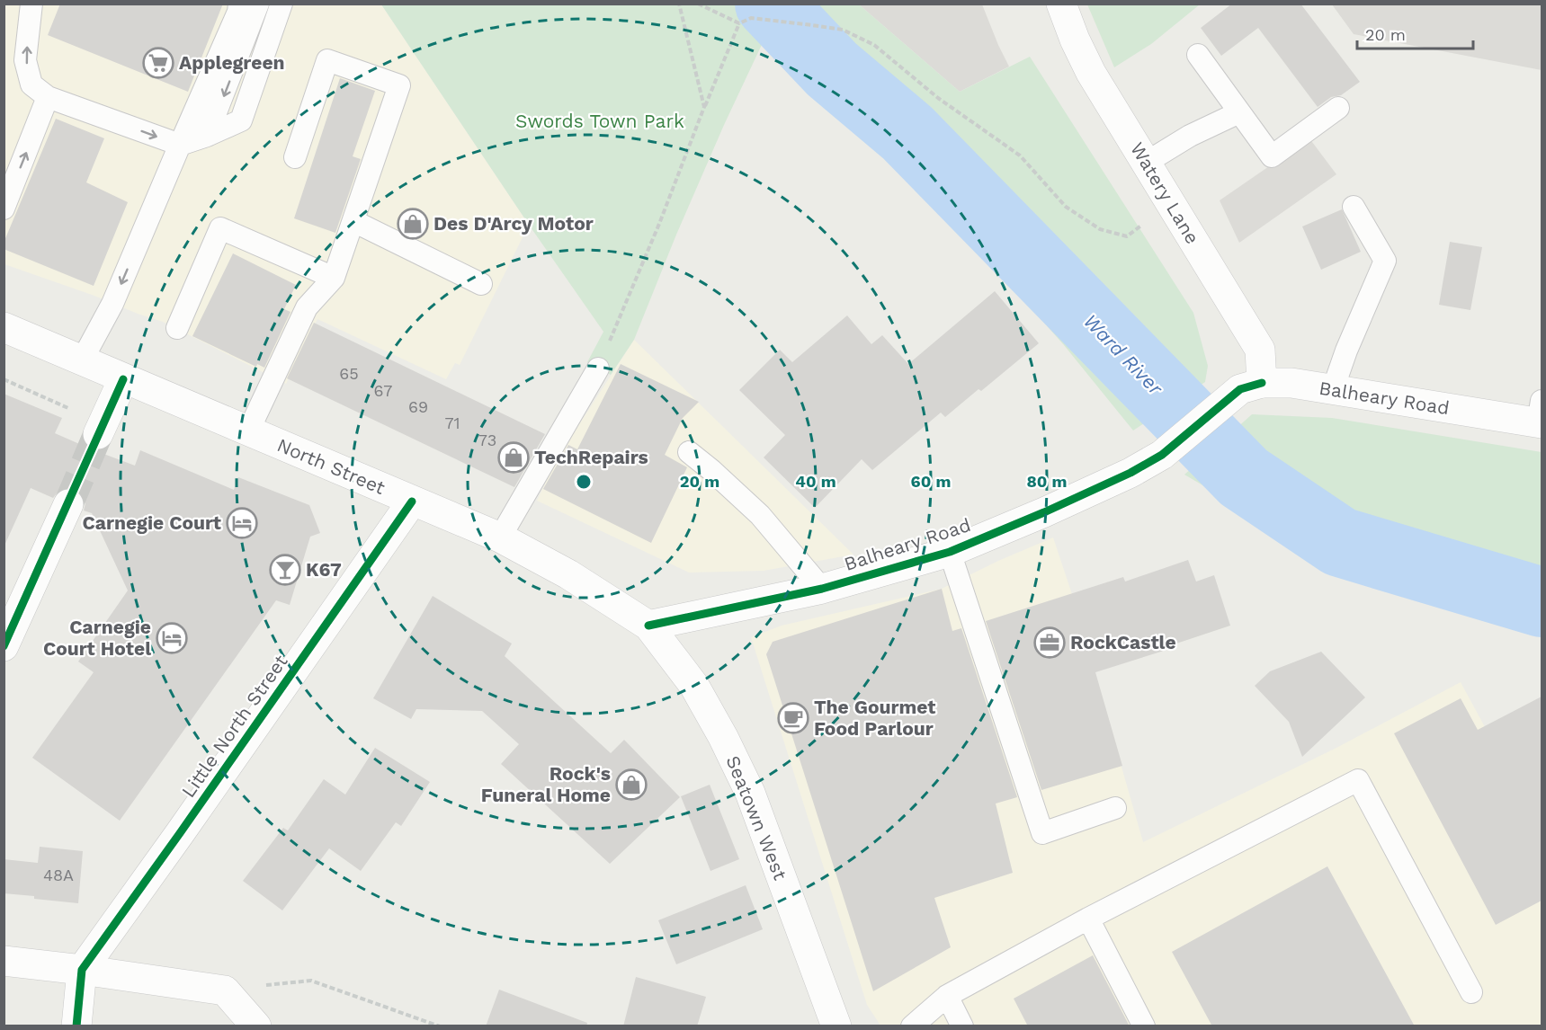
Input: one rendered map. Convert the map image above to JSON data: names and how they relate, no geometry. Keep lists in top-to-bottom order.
{
  "streets": {
    "main road": [
      "Watery Lane",
      "Balheary Road",
      "North Street",
      "Little North Street",
      "Seatown West"
    ]
  },
  "crossings": [
    ["Watery Lane", "Balheary Road"],
    ["Balheary Road", "North Street"],
    ["Balheary Road", "Seatown West"],
    ["North Street", "Little North Street"],
    ["North Street", "Seatown West"]
  ],
  "water": ["Ward River"],
  "parks": ["Swords Town Park"],
  "places": {
    "supermarket": ["Applegreen"],
    "shop": ["Des D'Arcy Motor", "TechRepairs", "Rock's Funeral Home"],
    "hotel": ["Carnegie Court", "Carnegie Court Hotel"],
    "bar": ["K67"],
    "office": ["RockCastle"],
    "cafe": ["The Gourmet Food Parlour"]
  },
  "house_numbers": [
    "65",
    "67",
    "69",
    "71",
    "73",
    "48A"
  ],
  "scale_bar": "20 m",
  "rings": [
    "20 m",
    "40 m",
    "60 m",
    "80 m"
  ]
}
